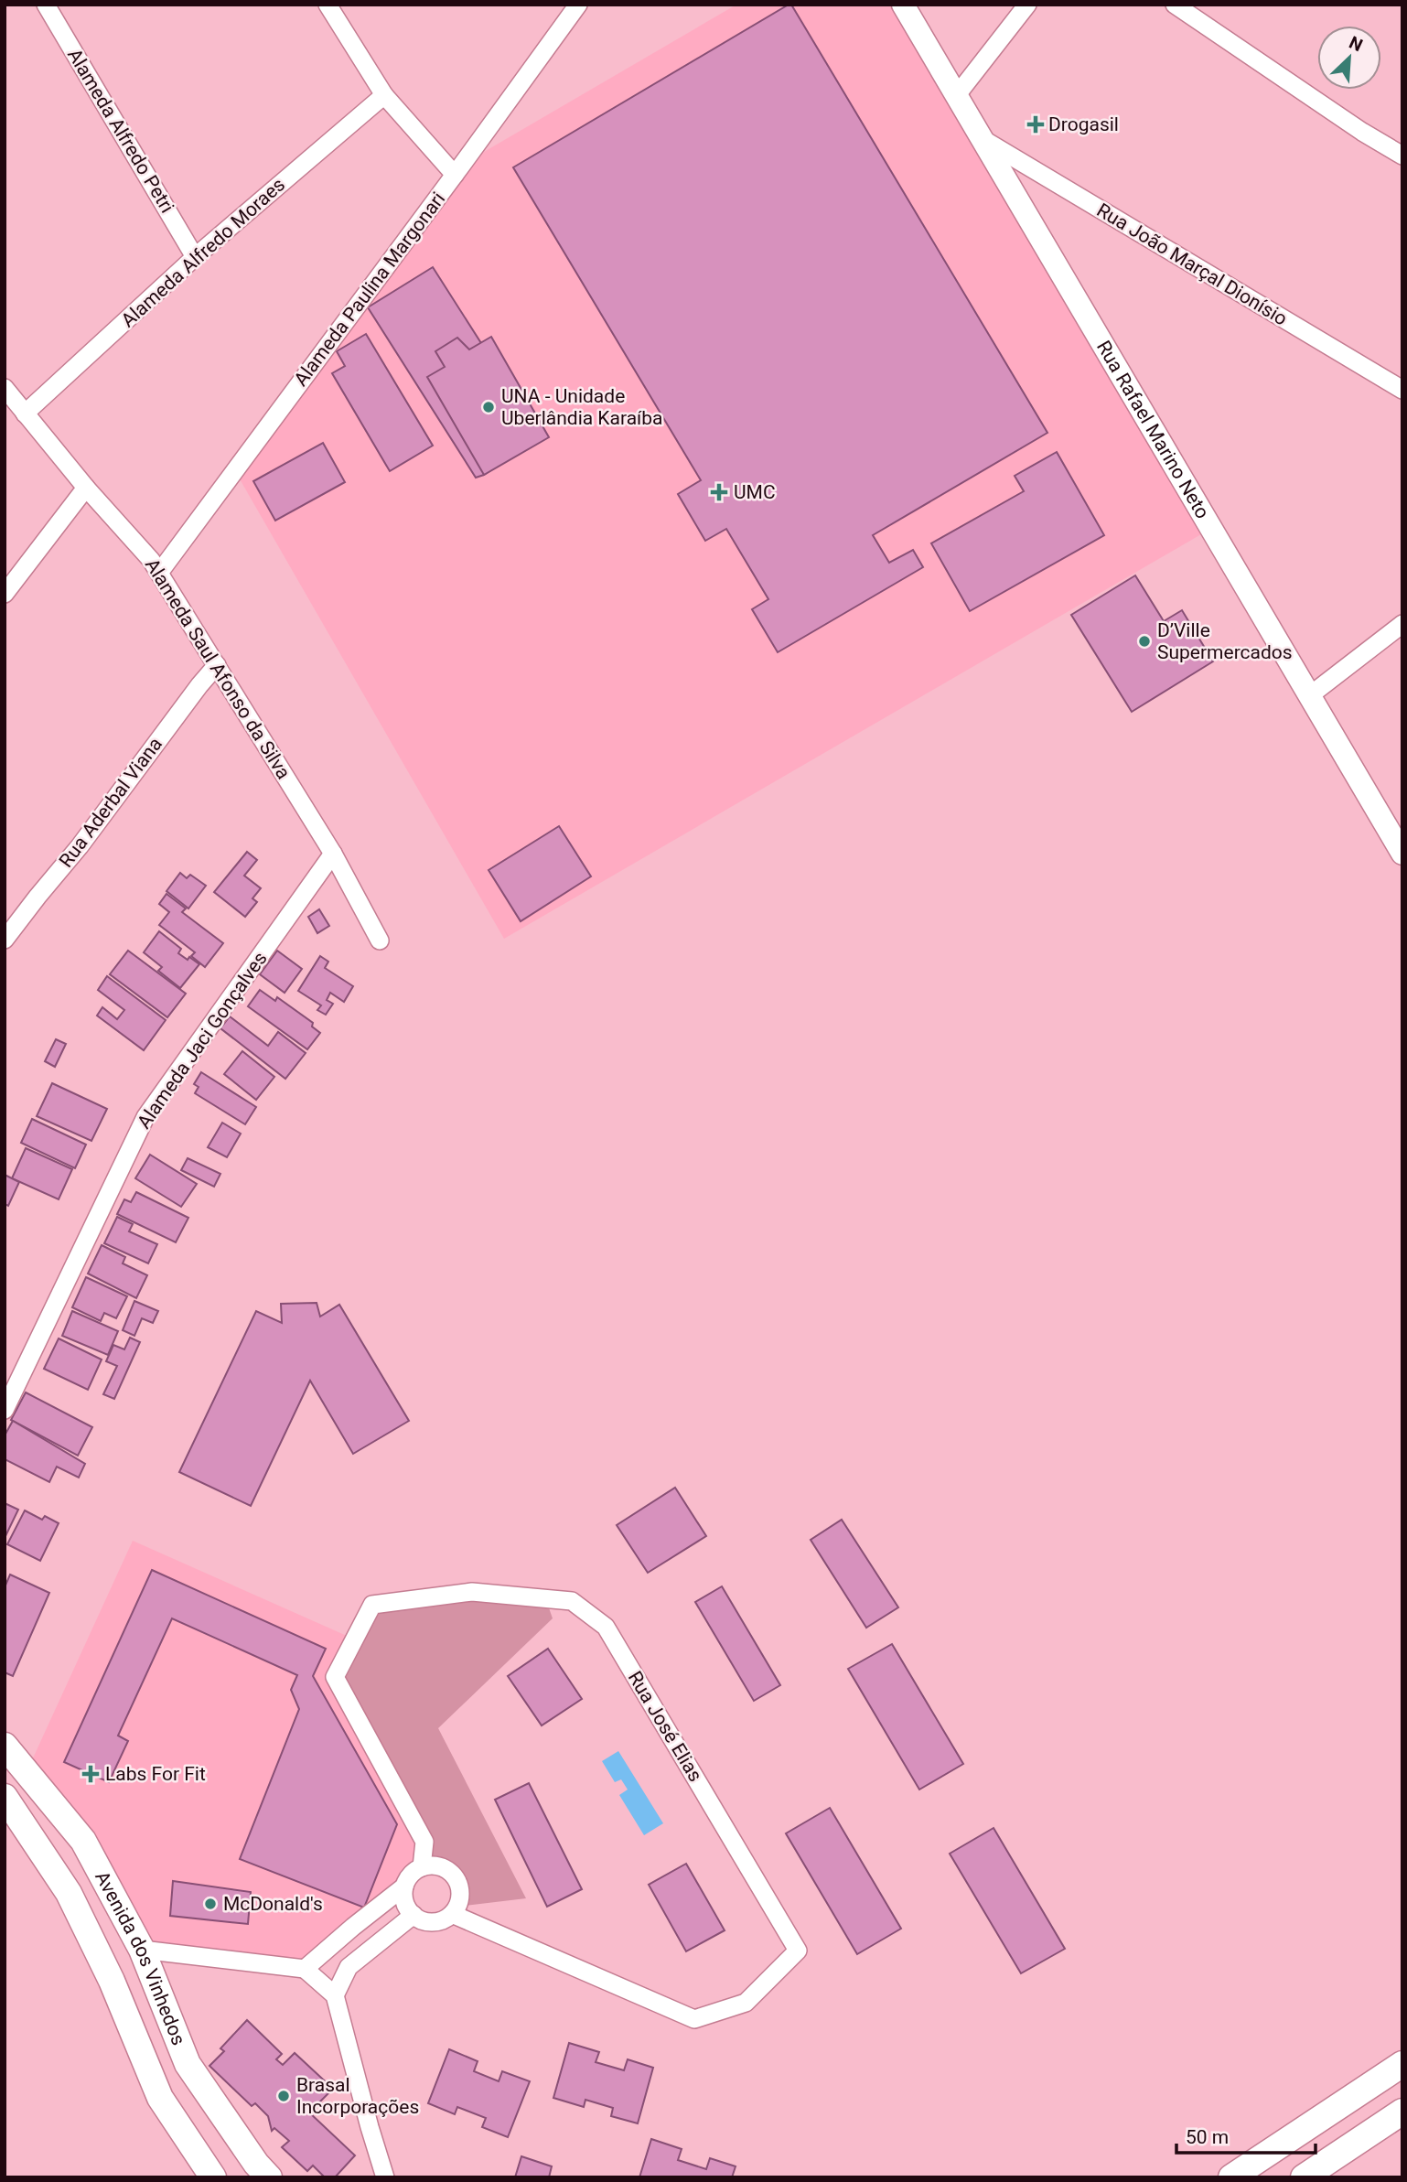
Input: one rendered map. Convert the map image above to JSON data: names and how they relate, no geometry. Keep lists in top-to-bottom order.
{
  "streets": {
    "main road": ["Avenida dos Vinhedos"],
    "street": [
      "Alameda Alfredo Petri",
      "Alameda Alfredo Moraes",
      "Rua João Marçal Dionísio",
      "Alameda Paulina Margonari",
      "Rua Rafael Marino Neto",
      "Alameda Saul Afonso da Silva",
      "Rua Aderbal Viana",
      "Alameda Jaci Gonçalves",
      "Rua José Elias"
    ]
  },
  "crossings": [
    ["Alameda Alfredo Petri", "Alameda Alfredo Moraes"],
    ["Alameda Alfredo Moraes", "Alameda Saul Afonso da Silva"],
    ["Rua João Marçal Dionísio", "Rua Rafael Marino Neto"],
    ["Alameda Paulina Margonari", "Alameda Saul Afonso da Silva"],
    ["Alameda Saul Afonso da Silva", "Rua Aderbal Viana"],
    ["Alameda Saul Afonso da Silva", "Alameda Jaci Gonçalves"]
  ],
  "places": {
    "health": ["Drogasil", "UMC", "Labs For Fit"],
    "other": [
      "UNA - Unidade Uberlândia Karaíba",
      "D’Ville Supermercados",
      "McDonald's",
      "Brasal Incorporações"
    ]
  },
  "scale_bar": "50 m",
  "north": "top right"
}
